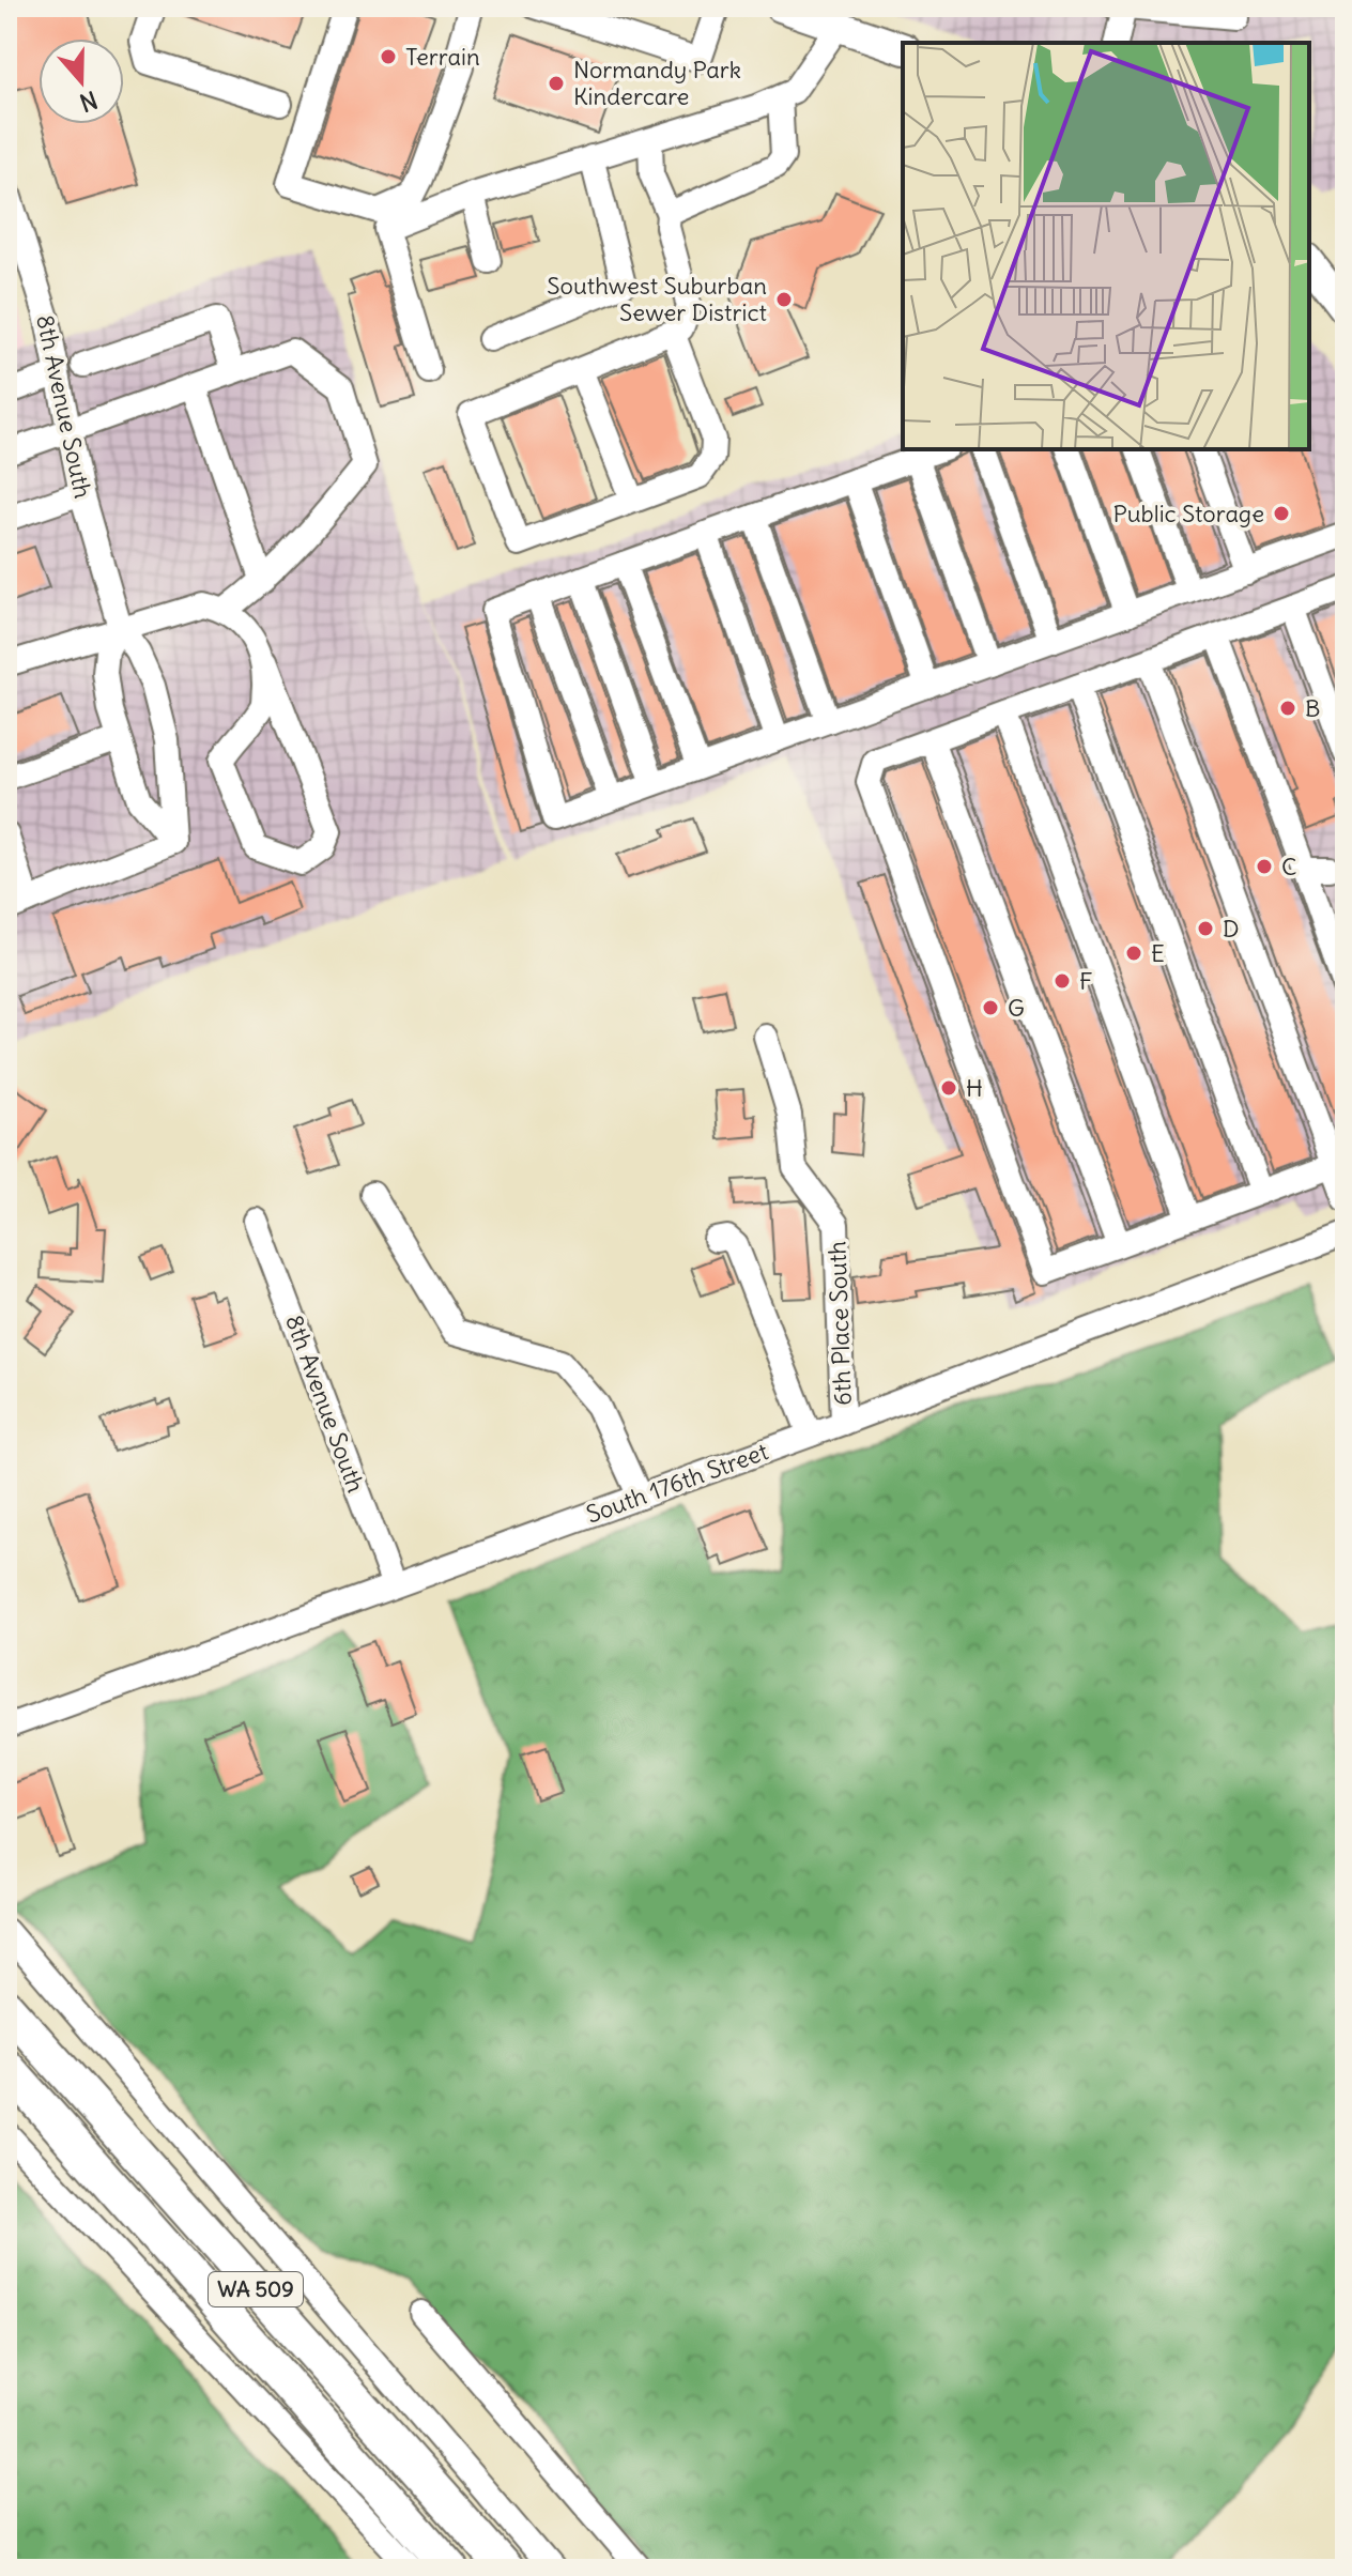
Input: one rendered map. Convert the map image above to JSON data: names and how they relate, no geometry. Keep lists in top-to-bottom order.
{
  "streets": {
    "highway": ["WA 509"],
    "street": ["8th Avenue South", "6th Place South", "South 176th Street"]
  },
  "crossings": [
    ["8th Avenue South", "South 176th Street"],
    ["6th Place South", "South 176th Street"]
  ],
  "places": [
    "Terrain",
    "Normandy Park Kindercare",
    "Southwest Suburban Sewer District",
    "Public Storage",
    "B",
    "C",
    "D",
    "E",
    "F",
    "G",
    "H"
  ],
  "north": "bottom"
}
